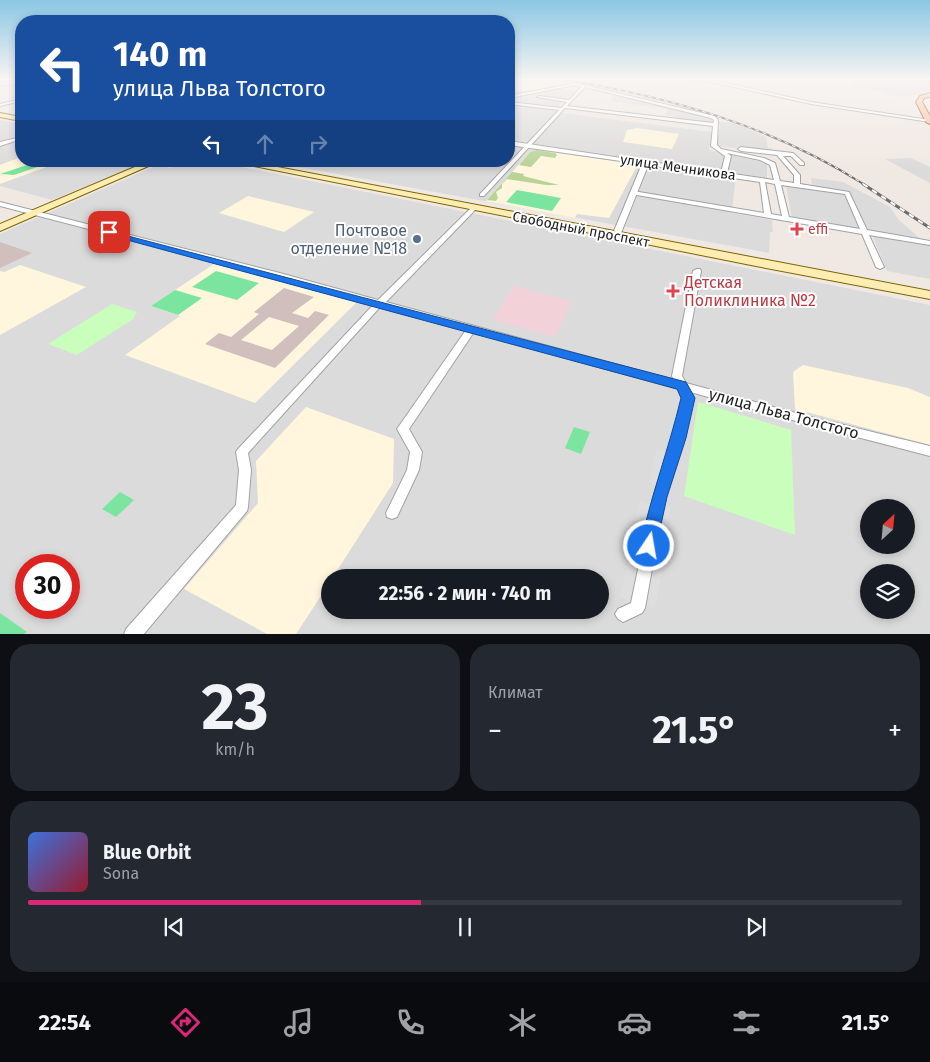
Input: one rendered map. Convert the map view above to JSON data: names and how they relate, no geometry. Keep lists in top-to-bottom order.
{
  "streets": {
    "main road": ["Свободный проспект"],
    "street": ["улица Мечникова", "улица Льва Толстого"]
  },
  "places": {
    "health": ["effi", "Детская Поликлиника №2"],
    "other": ["Почтовое отделение №18"]
  },
  "north": "top right",
  "page": {
    "turn": ["140 m", "улица Льва Толстого"],
    "limit": "30",
    "trip": "22:56 · 2 мин · 740 m",
    "tile": [
      ["23", "km/h"],
      "Климат"
    ],
    "heat": ["−", "21.5°", "+"],
    "song": ["Blue Orbit", "Sona"],
    "tabs": ["22:54", "21.5°"]
  }
}
